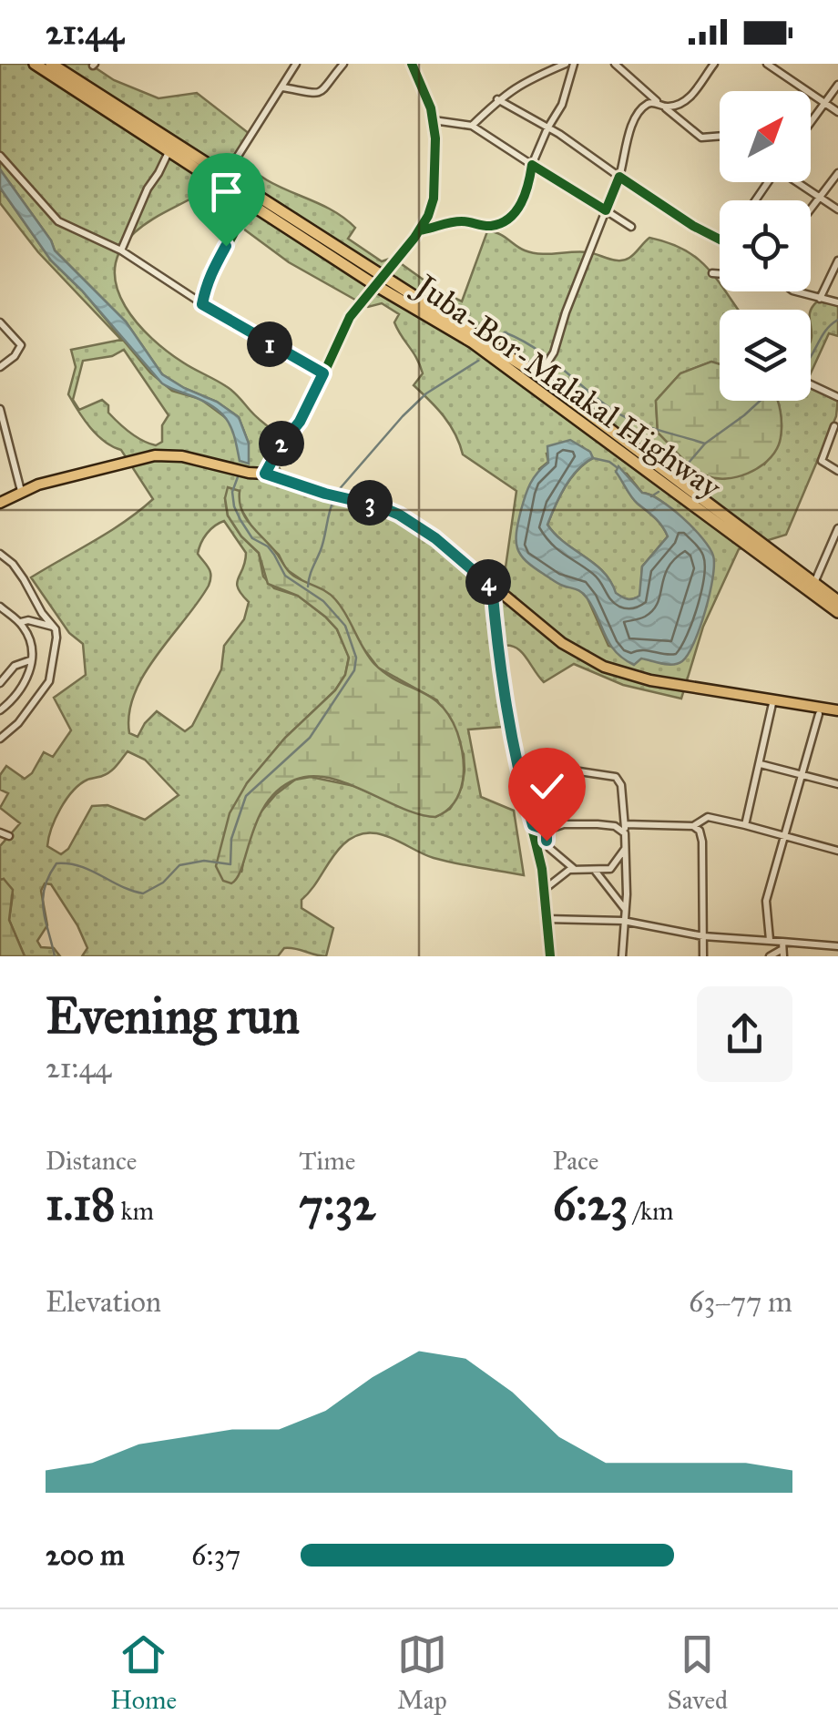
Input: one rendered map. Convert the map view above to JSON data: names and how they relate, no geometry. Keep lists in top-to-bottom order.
{
  "streets": {
    "highway": ["Juba-Bor-Malakal Highway"]
  },
  "north": "top right",
  "page": {
    "status": "21:44",
    "pins": [
      "1",
      "2",
      "3",
      "4"
    ],
    "heading": ["Evening run", "21:44"],
    "stats": [
      ["Distance", "1.18 km"],
      ["Time", "7:32"],
      ["Pace", "6:23 /km"]
    ],
    "chart": ["Elevation", "63–77 m"],
    "list": [
      {
        "name": "200 m",
        "note": "6:37"
      }
    ],
    "tabs": ["Home", "Map", "Saved"]
  }
}
